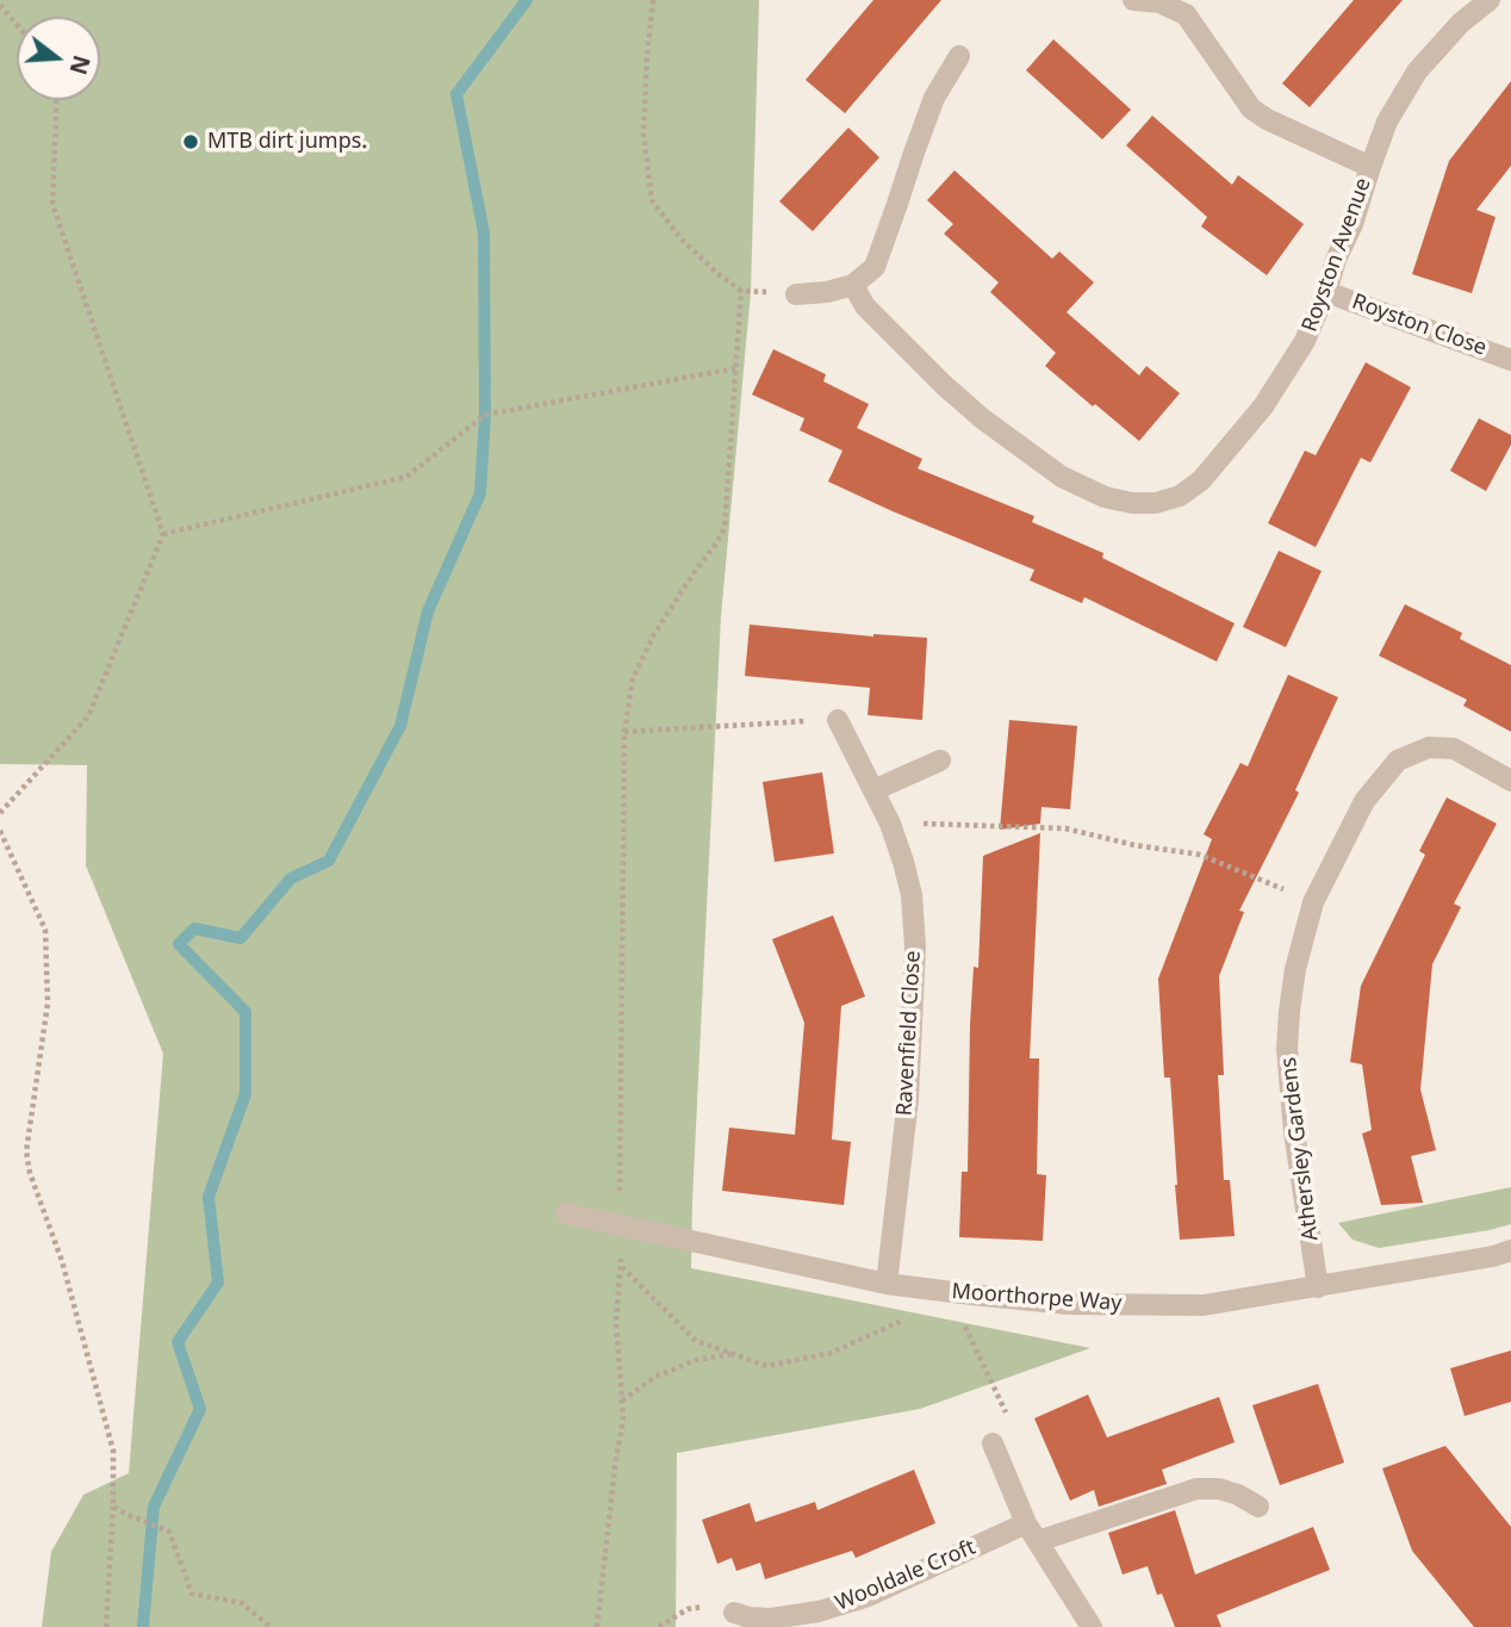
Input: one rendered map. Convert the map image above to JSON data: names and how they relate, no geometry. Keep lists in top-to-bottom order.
{
  "streets": {
    "street": [
      "Royston Avenue",
      "Royston Close",
      "Ravenfield Close",
      "Athersley Gardens",
      "Moorthorpe Way",
      "Wooldale Croft"
    ]
  },
  "crossings": [
    ["Royston Avenue", "Royston Close"],
    ["Ravenfield Close", "Moorthorpe Way"],
    ["Athersley Gardens", "Moorthorpe Way"]
  ],
  "places": ["MTB dirt jumps."],
  "north": "right"
}
